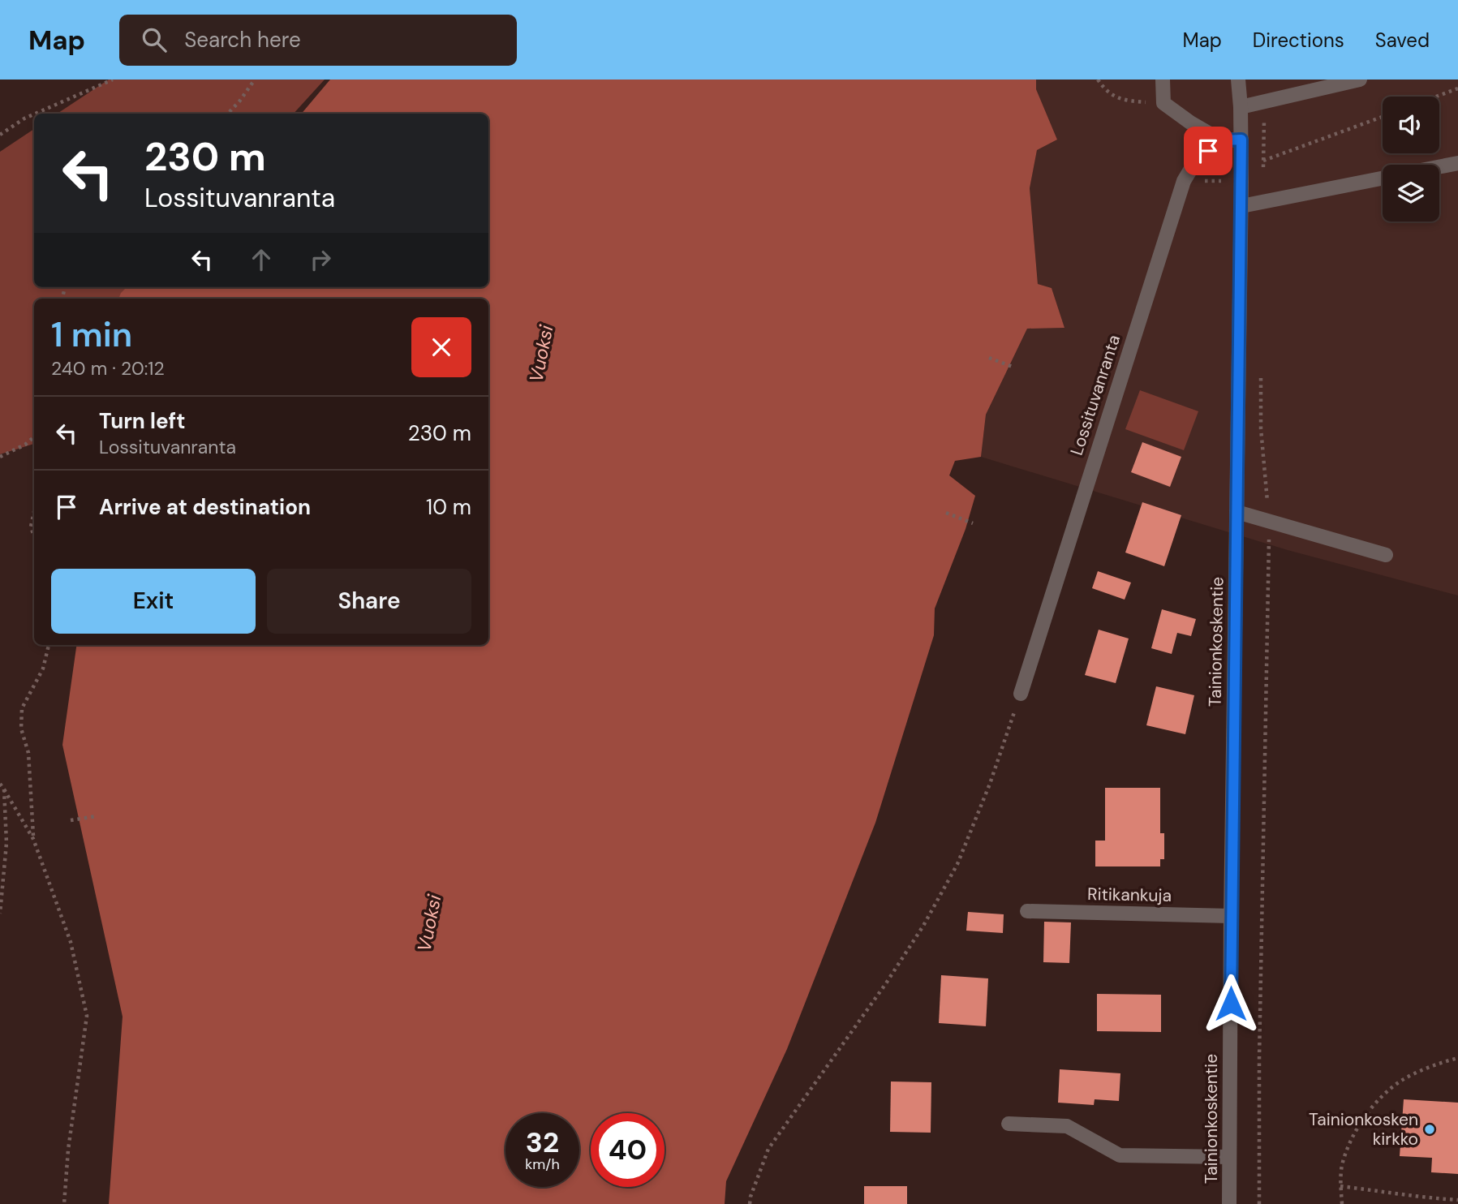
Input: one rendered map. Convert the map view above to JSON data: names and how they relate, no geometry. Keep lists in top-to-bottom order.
{
  "streets": {
    "street": ["Lossituvanranta", "Tainionkoskentie", "Ritikankuja"]
  },
  "crossings": [
    ["Tainionkoskentie", "Ritikankuja"]
  ],
  "water": ["Vuoksi"],
  "places": ["Tainionkosken kirkko"],
  "page": {
    "header": "Map",
    "search": "Search here",
    "nav": ["Map", "Directions", "Saved"],
    "turn": ["230 m", "Lossituvanranta"],
    "heading": ["1 min", "240 m · 20:12"],
    "list": [
      {
        "name": "Turn left",
        "note": "Lossituvanranta",
        "value": "230 m"
      },
      {
        "name": "Arrive at destination",
        "value": "10 m"
      }
    ],
    "buttons": ["Exit", "Share"],
    "speed": "32 km/h",
    "limit": "40"
  }
}
